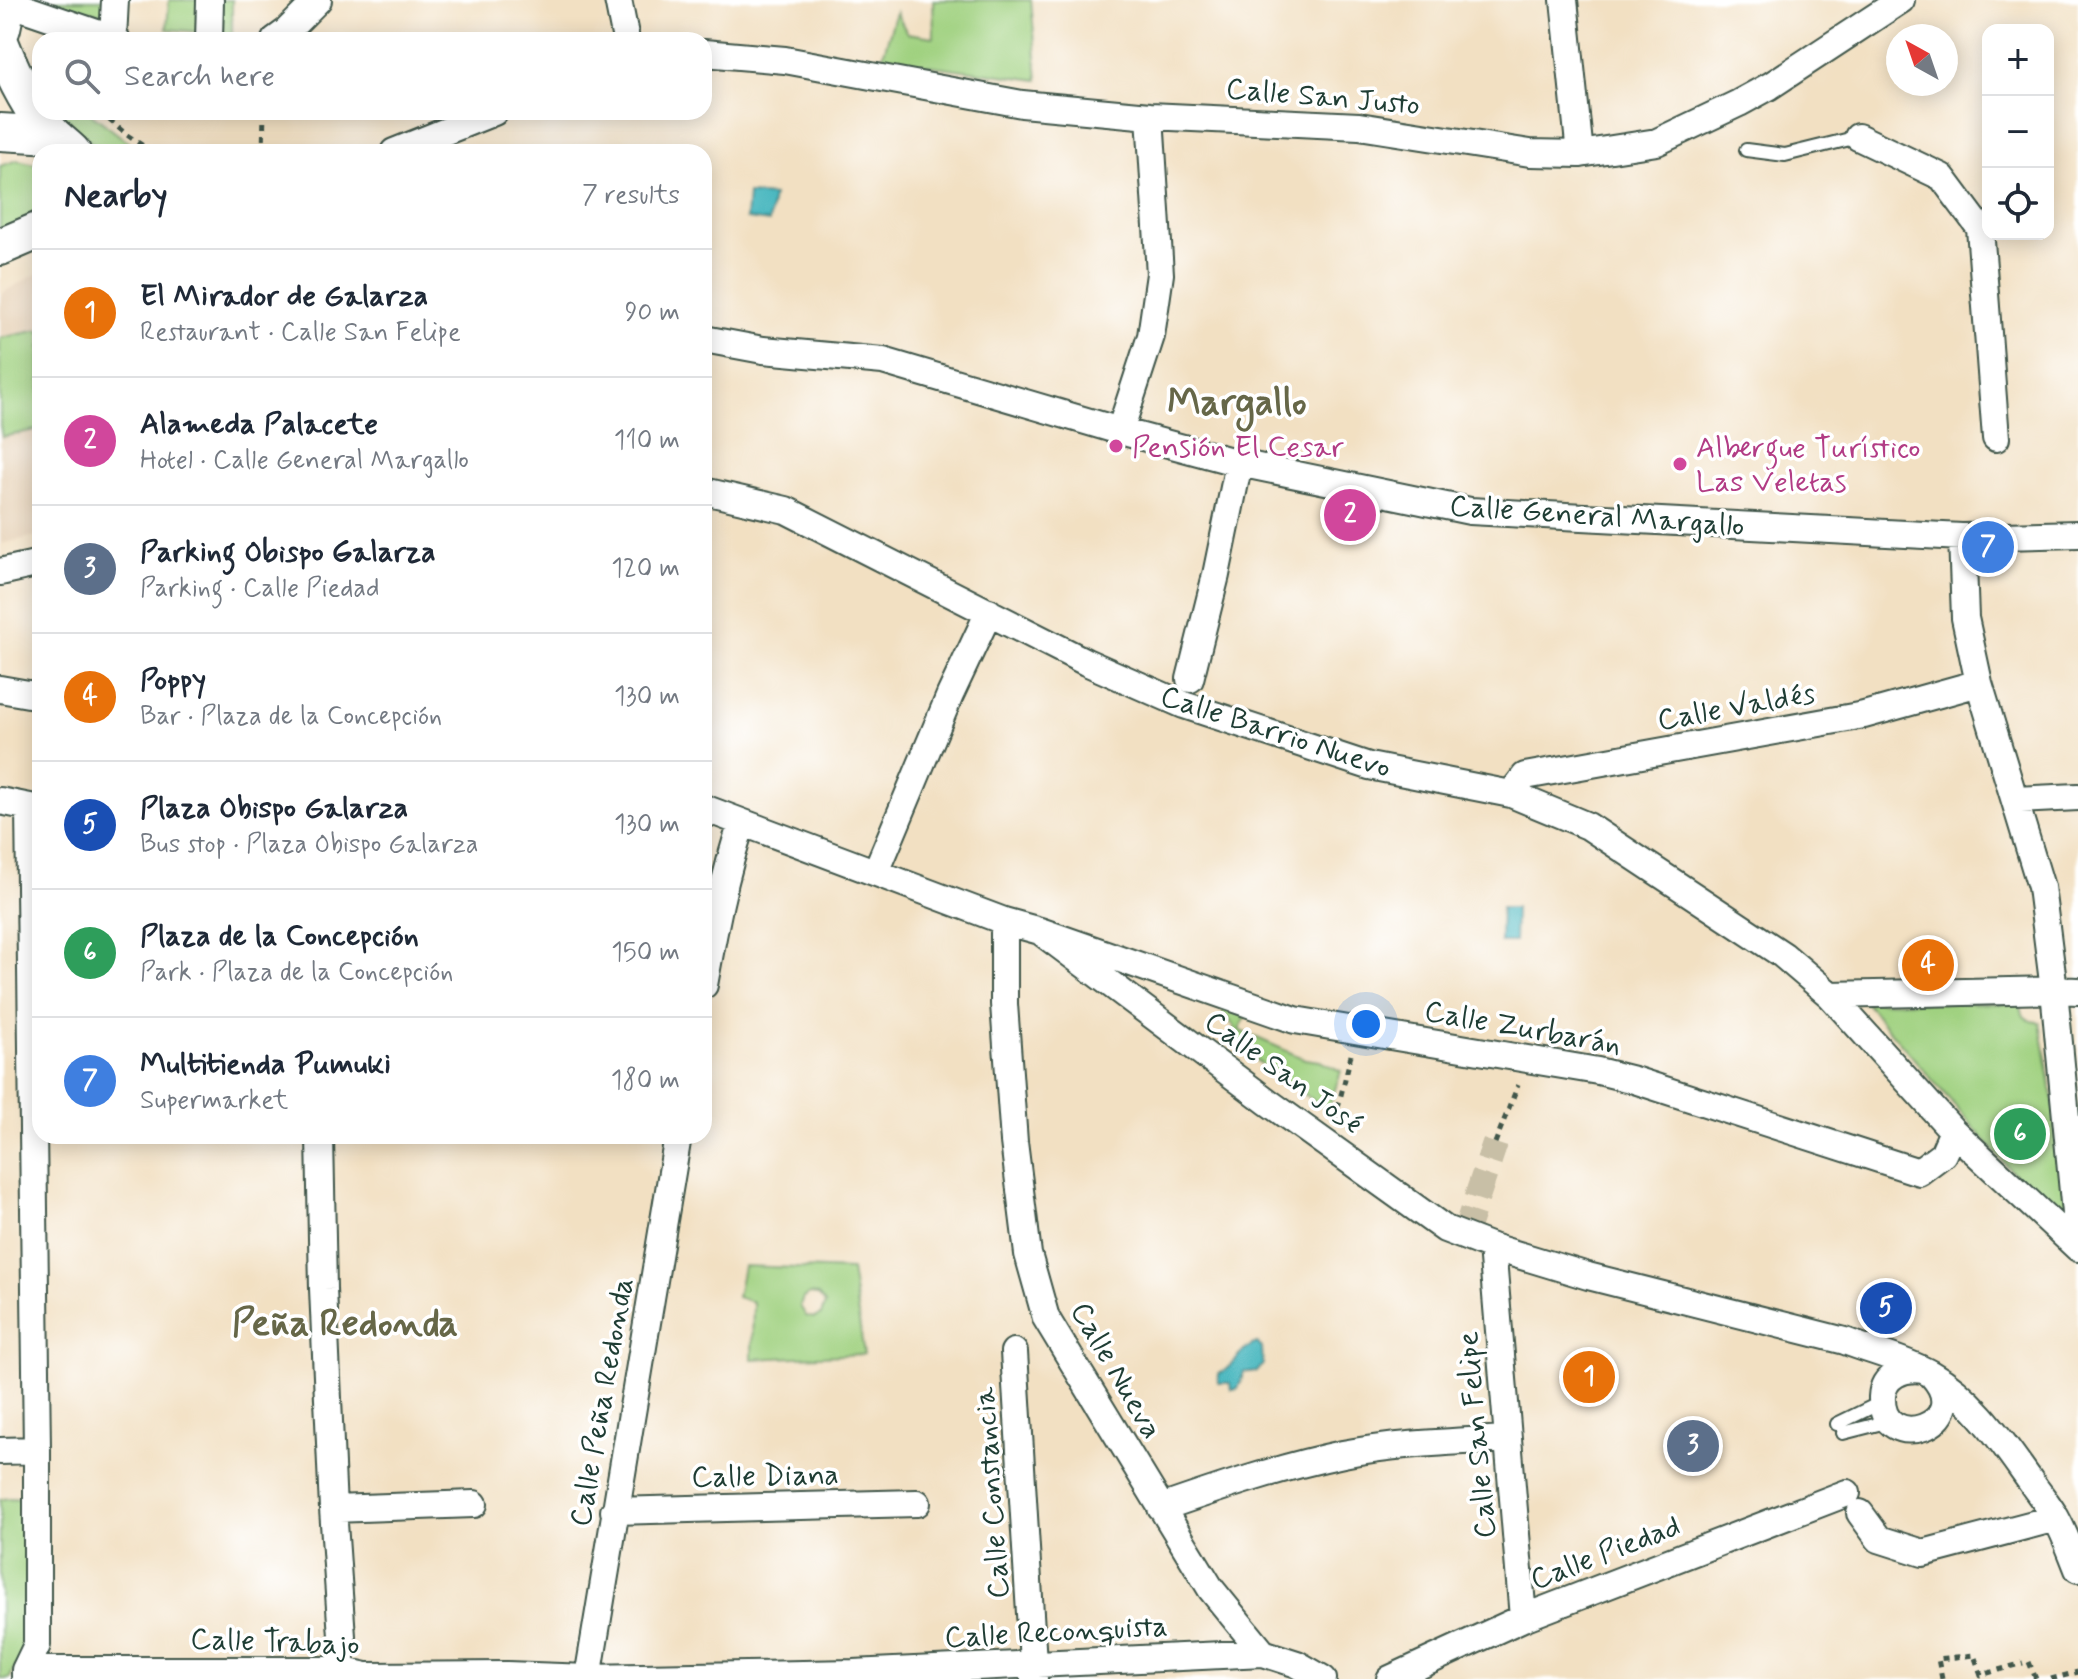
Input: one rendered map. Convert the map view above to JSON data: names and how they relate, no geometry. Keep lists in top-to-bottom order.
{
  "streets": {
    "street": [
      "Calle San Justo",
      "Calle General Margallo",
      "Calle Valdés",
      "Calle Barrio Nuevo",
      "Calle Zurbarán",
      "Calle San José",
      "Calle Nueva",
      "Calle Peña Redonda",
      "Calle San Felipe",
      "Calle Diana",
      "Calle Constancia",
      "Calle Piedad",
      "Calle Reconquista",
      "Calle Trabajo"
    ]
  },
  "crossings": [
    ["Calle Valdés", "Calle Barrio Nuevo"],
    ["Calle Barrio Nuevo", "Calle Zurbarán"],
    ["Calle Zurbarán", "Calle San José"],
    ["Calle San José", "Calle Nueva"],
    ["Calle San José", "Calle San Felipe"],
    ["Calle San José", "Calle Piedad"],
    ["Calle Nueva", "Calle Reconquista"],
    ["Calle Peña Redonda", "Calle Diana"],
    ["Calle Peña Redonda", "Calle Reconquista"],
    ["Calle Peña Redonda", "Calle Trabajo"],
    ["Calle San Felipe", "Calle Piedad"],
    ["Calle Constancia", "Calle Reconquista"],
    ["Calle Reconquista", "Calle Trabajo"]
  ],
  "districts": ["Margallo", "Peña Redonda"],
  "places": ["Pensión El Cesar", "Albergue Turístico Las Veletas"],
  "north": "top left",
  "page": {
    "map_buttons": ["+", "−"],
    "search": "Search here",
    "heading": ["Nearby", "7 results"],
    "list": [
      {
        "mark": "1",
        "name": "El Mirador de Galarza",
        "note": "Restaurant · Calle San Felipe",
        "value": "90 m"
      },
      {
        "mark": "2",
        "name": "Alameda Palacete",
        "note": "Hotel · Calle General Margallo",
        "value": "110 m"
      },
      {
        "mark": "3",
        "name": "Parking Obispo Galarza",
        "note": "Parking · Calle Piedad",
        "value": "120 m"
      },
      {
        "mark": "4",
        "name": "Poppy",
        "note": "Bar · Plaza de la Concepción",
        "value": "130 m"
      },
      {
        "mark": "5",
        "name": "Plaza Obispo Galarza",
        "note": "Bus stop · Plaza Obispo Galarza",
        "value": "130 m"
      },
      {
        "mark": "6",
        "name": "Plaza de la Concepción",
        "note": "Park · Plaza de la Concepción",
        "value": "150 m"
      },
      {
        "mark": "7",
        "name": "Multitienda Pumuki",
        "note": "Supermarket",
        "value": "180 m"
      }
    ],
    "pins": [
      "2",
      "7",
      "4",
      "6",
      "5",
      "1",
      "3"
    ]
  }
}
